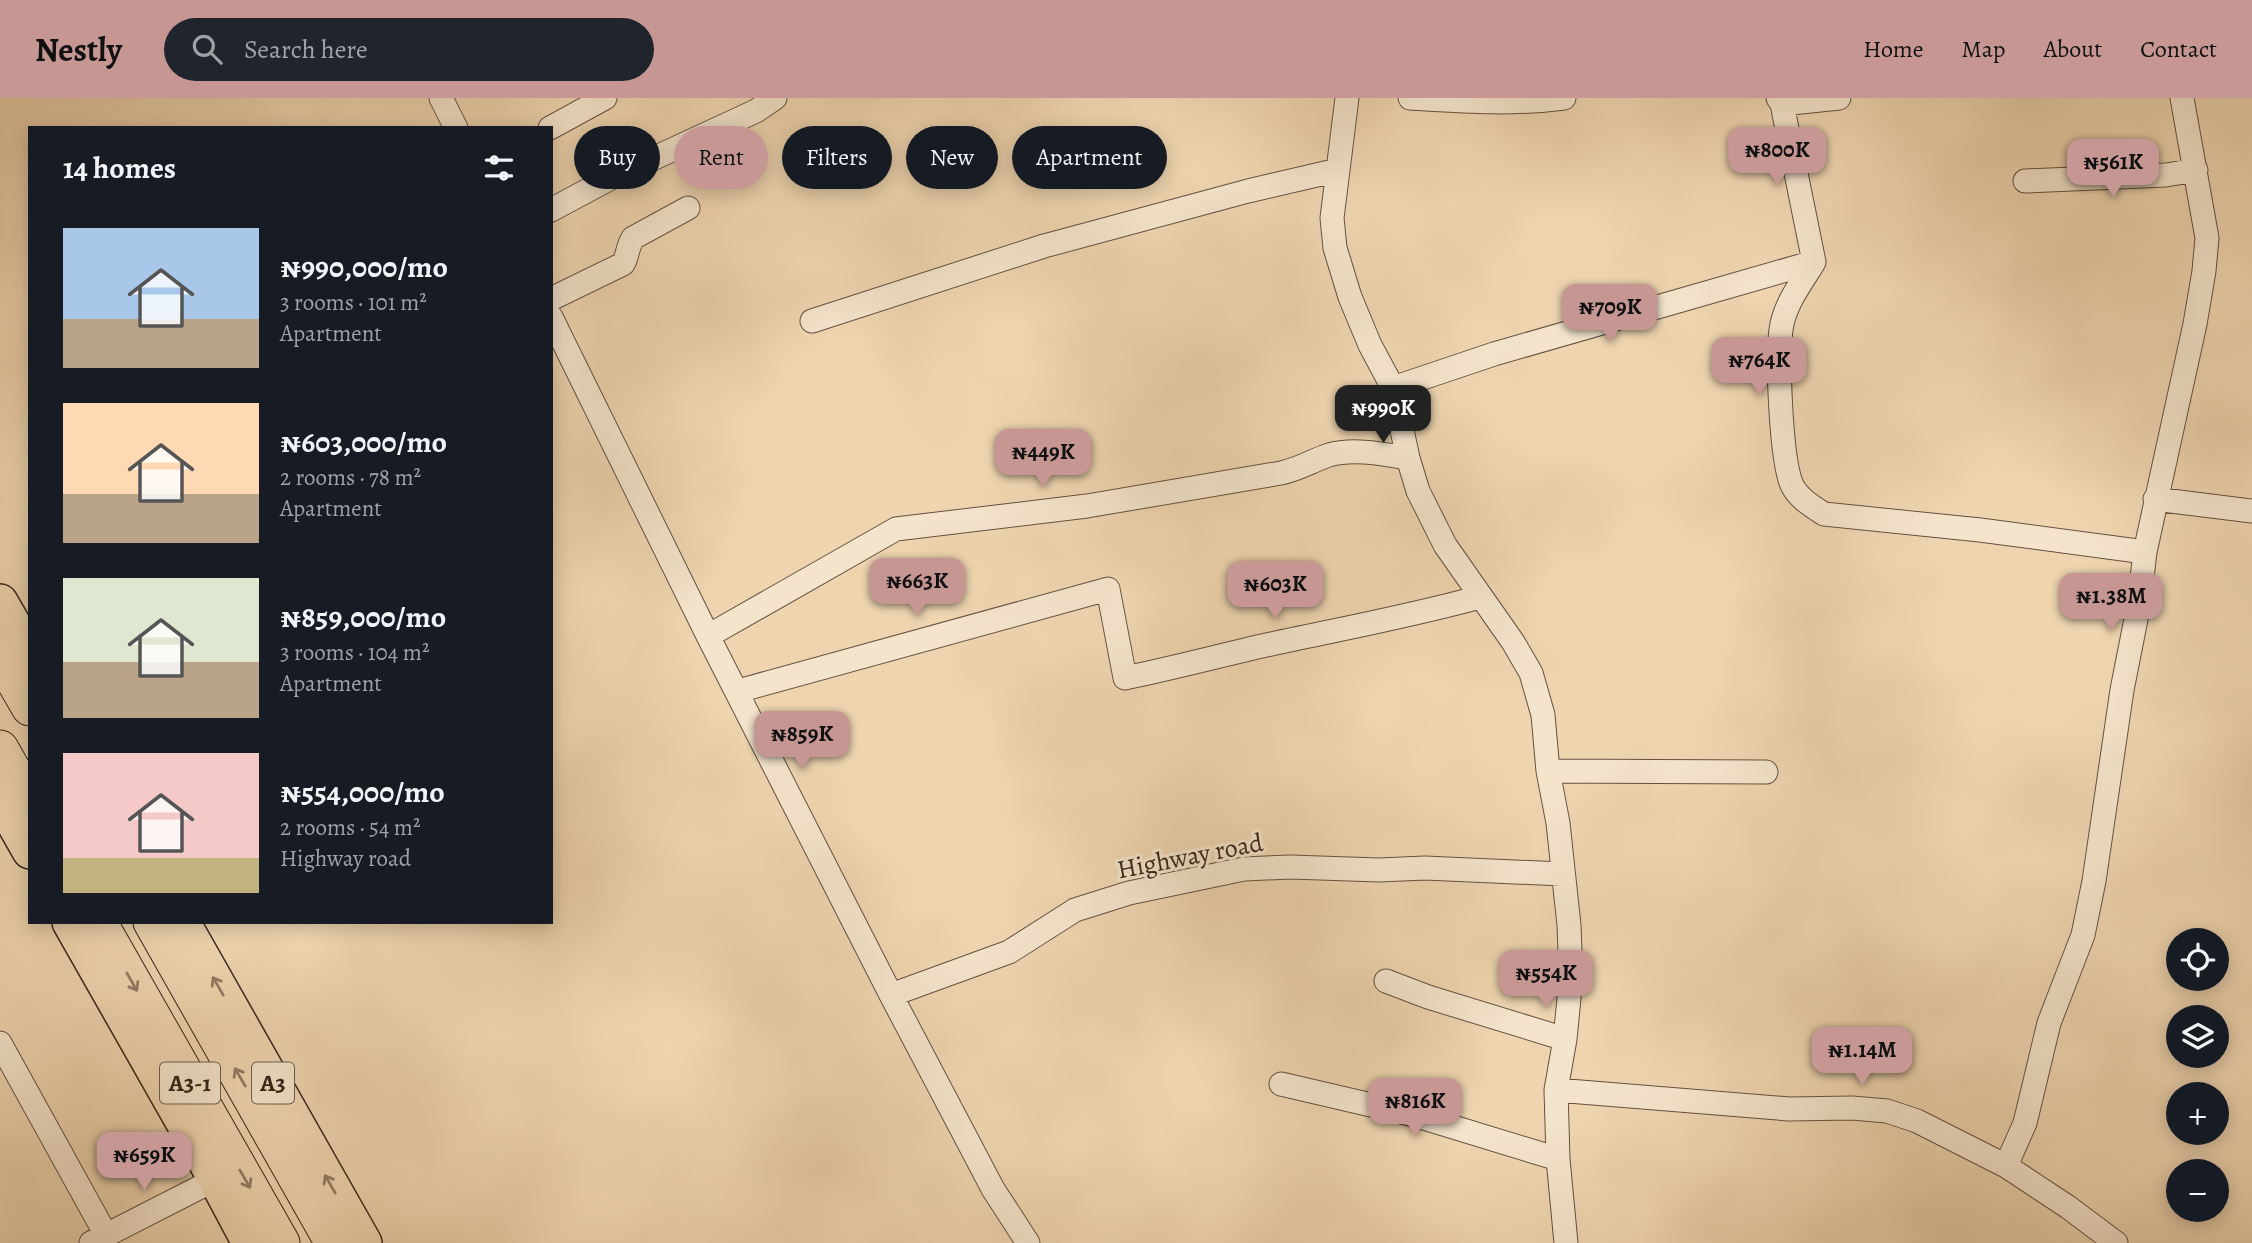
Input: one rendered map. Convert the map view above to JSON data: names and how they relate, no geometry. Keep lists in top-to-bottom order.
{
  "streets": {
    "highway": ["A3-1"],
    "main road": ["A3"],
    "street": ["Highway road"]
  },
  "page": {
    "header": "Nestly",
    "search": "Search here",
    "nav": [
      "Home",
      "Map",
      "About",
      "Contact"
    ],
    "chip": [
      "Buy",
      "Rent",
      "Filters",
      "New",
      "Apartment"
    ],
    "heading": "14 homes",
    "price": [
      "₦800K",
      "₦561K",
      "₦709K",
      "₦764K",
      "₦990K",
      "₦449K",
      "₦663K",
      "₦603K",
      "₦1.38M",
      "₦859K",
      "₦554K",
      "₦1.14M",
      "₦816K",
      "₦659K"
    ],
    "list": [
      {
        "name": "₦990,000/mo",
        "note": "3 rooms · 101 m² · Apartment"
      },
      {
        "name": "₦603,000/mo",
        "note": "2 rooms · 78 m² · Apartment"
      },
      {
        "name": "₦859,000/mo",
        "note": "3 rooms · 104 m² · Apartment"
      },
      {
        "name": "₦554,000/mo",
        "note": "2 rooms · 54 m² · Highway road"
      }
    ],
    "map_buttons": ["+", "−"]
  }
}
